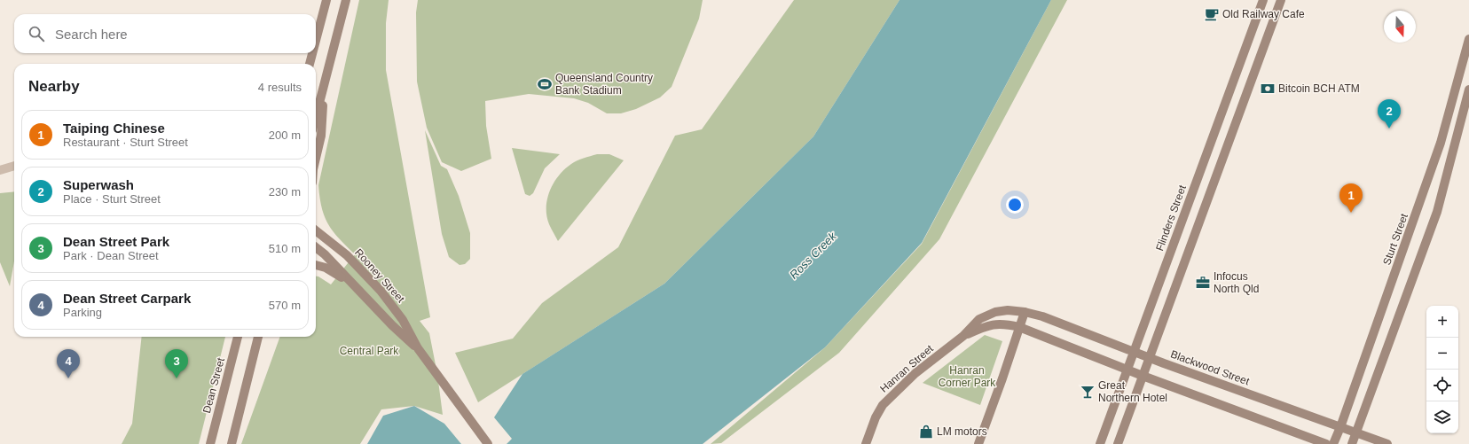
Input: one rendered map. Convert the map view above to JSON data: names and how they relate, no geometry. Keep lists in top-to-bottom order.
{
  "streets": {
    "main road": [
      "Flinders Street",
      "Sturt Street",
      "Rooney Street",
      "Blackwood Street",
      "Hanran Street",
      "Dean Street"
    ]
  },
  "crossings": [
    ["Flinders Street", "Blackwood Street"],
    ["Sturt Street", "Blackwood Street"],
    ["Blackwood Street", "Hanran Street"]
  ],
  "water": ["Ross Creek"],
  "parks": ["Central Park", "Hanran Corner Park"],
  "places": {
    "cafe": ["Old Railway Cafe"],
    "sports": ["Queensland Country Bank Stadium"],
    "bank": ["Bitcoin BCH ATM"],
    "office": ["Infocus North Qld"],
    "bar": ["Great Northern Hotel"],
    "shop": ["LM motors"]
  },
  "north": "bottom",
  "page": {
    "search": "Search here",
    "heading": ["Nearby", "4 results"],
    "pins": [
      "2",
      "1",
      "3",
      "4"
    ],
    "list": [
      {
        "mark": "1",
        "name": "Taiping Chinese",
        "note": "Restaurant · Sturt Street",
        "value": "200 m"
      },
      {
        "mark": "2",
        "name": "Superwash",
        "note": "Place · Sturt Street",
        "value": "230 m"
      },
      {
        "mark": "3",
        "name": "Dean Street Park",
        "note": "Park · Dean Street",
        "value": "510 m"
      },
      {
        "mark": "4",
        "name": "Dean Street Carpark",
        "note": "Parking",
        "value": "570 m"
      }
    ],
    "map_buttons": ["+", "−"]
  }
}
